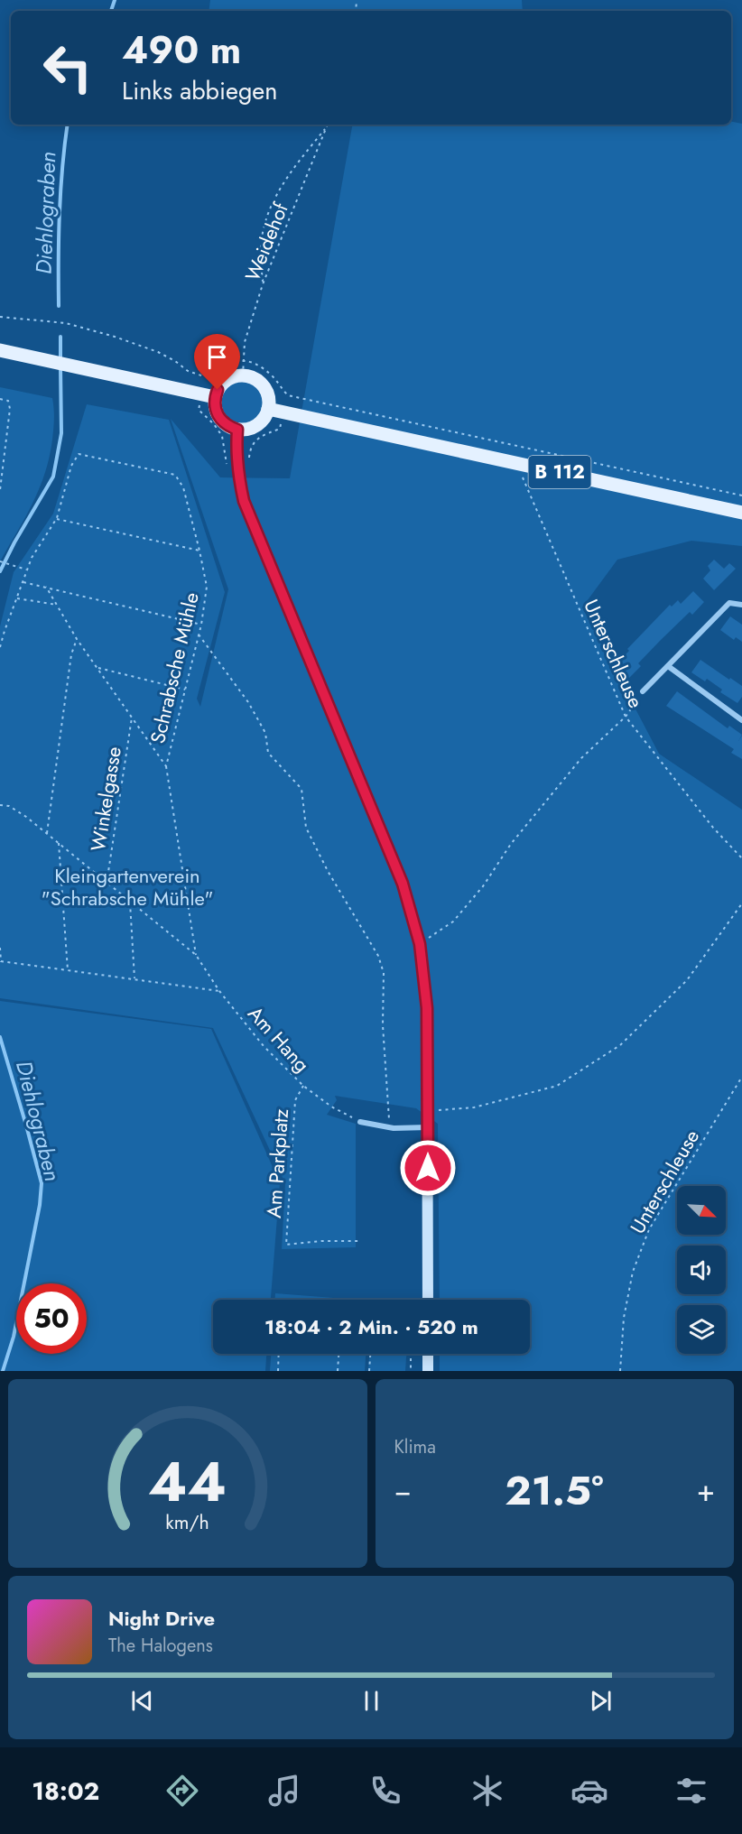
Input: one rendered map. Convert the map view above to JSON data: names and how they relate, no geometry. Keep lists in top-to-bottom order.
{
  "streets": {
    "main road": ["B 112"],
    "path": [
      "Weidehof",
      "Unterschleuse",
      "Schrabsche Mühle",
      "Winkelgasse",
      "Am Hang",
      "Am Parkplatz"
    ]
  },
  "crossings": [
    ["Weidehof", "B 112"],
    ["B 112", "Unterschleuse"],
    ["Schrabsche Mühle", "Winkelgasse"],
    ["Am Hang", "Am Parkplatz"]
  ],
  "water": ["Diehlograben"],
  "parks": ["Kleingartenverein \"Schrabsche Mühle\""],
  "north": "bottom right",
  "page": {
    "turn": ["490 m", "Links abbiegen"],
    "limit": "50",
    "trip": "18:04 · 2 Min. · 520 m",
    "tile": "Klima",
    "heat": ["−", "21.5°", "+"],
    "song": ["Night Drive", "The Halogens"],
    "tabs": "18:02",
    "gauge": ["44", "km/h"]
  }
}
